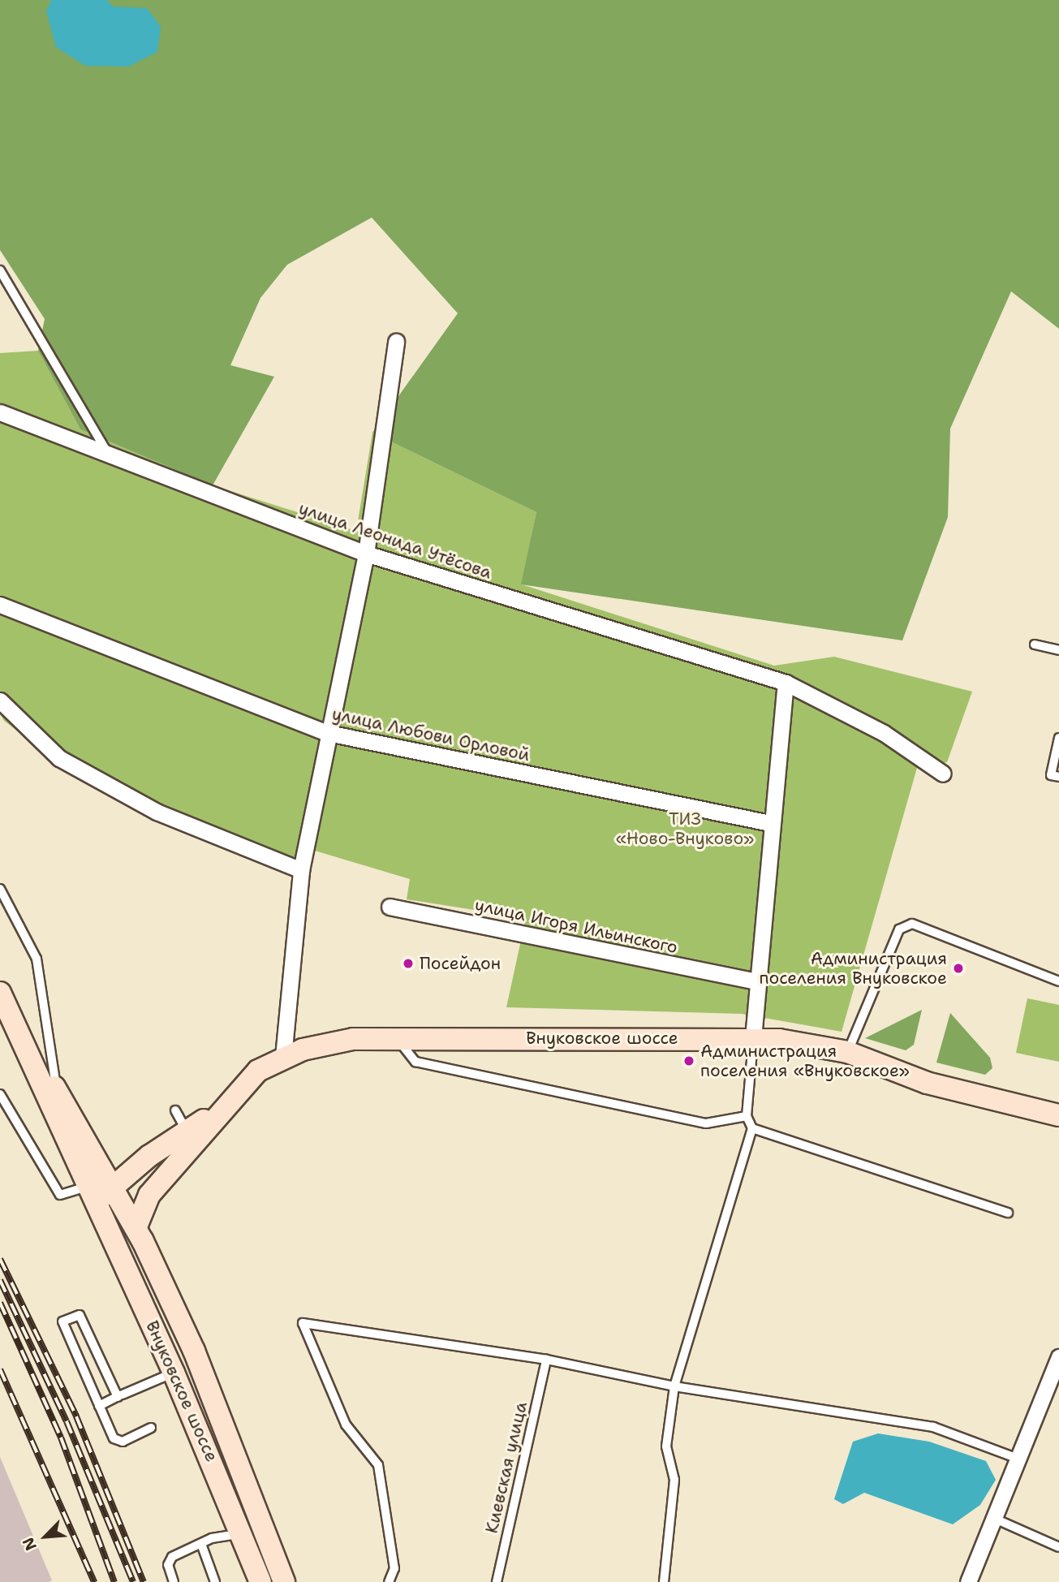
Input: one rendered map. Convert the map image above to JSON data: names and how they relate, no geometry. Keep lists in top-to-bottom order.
{
  "streets": {
    "main road": ["Внуковское шоссе"],
    "street": ["улица Леонида Утёсова", "улица Любови Орловой", "улица Игоря Ильинского"],
    "lane": ["Киевская улица"]
  },
  "parks": ["ТИЗ «Ново-Внуково»"],
  "places": ["Посейдон", "Администрация поселения Внуковское", "Администрация поселения «Внуковское»"],
  "north": "bottom left"
}
